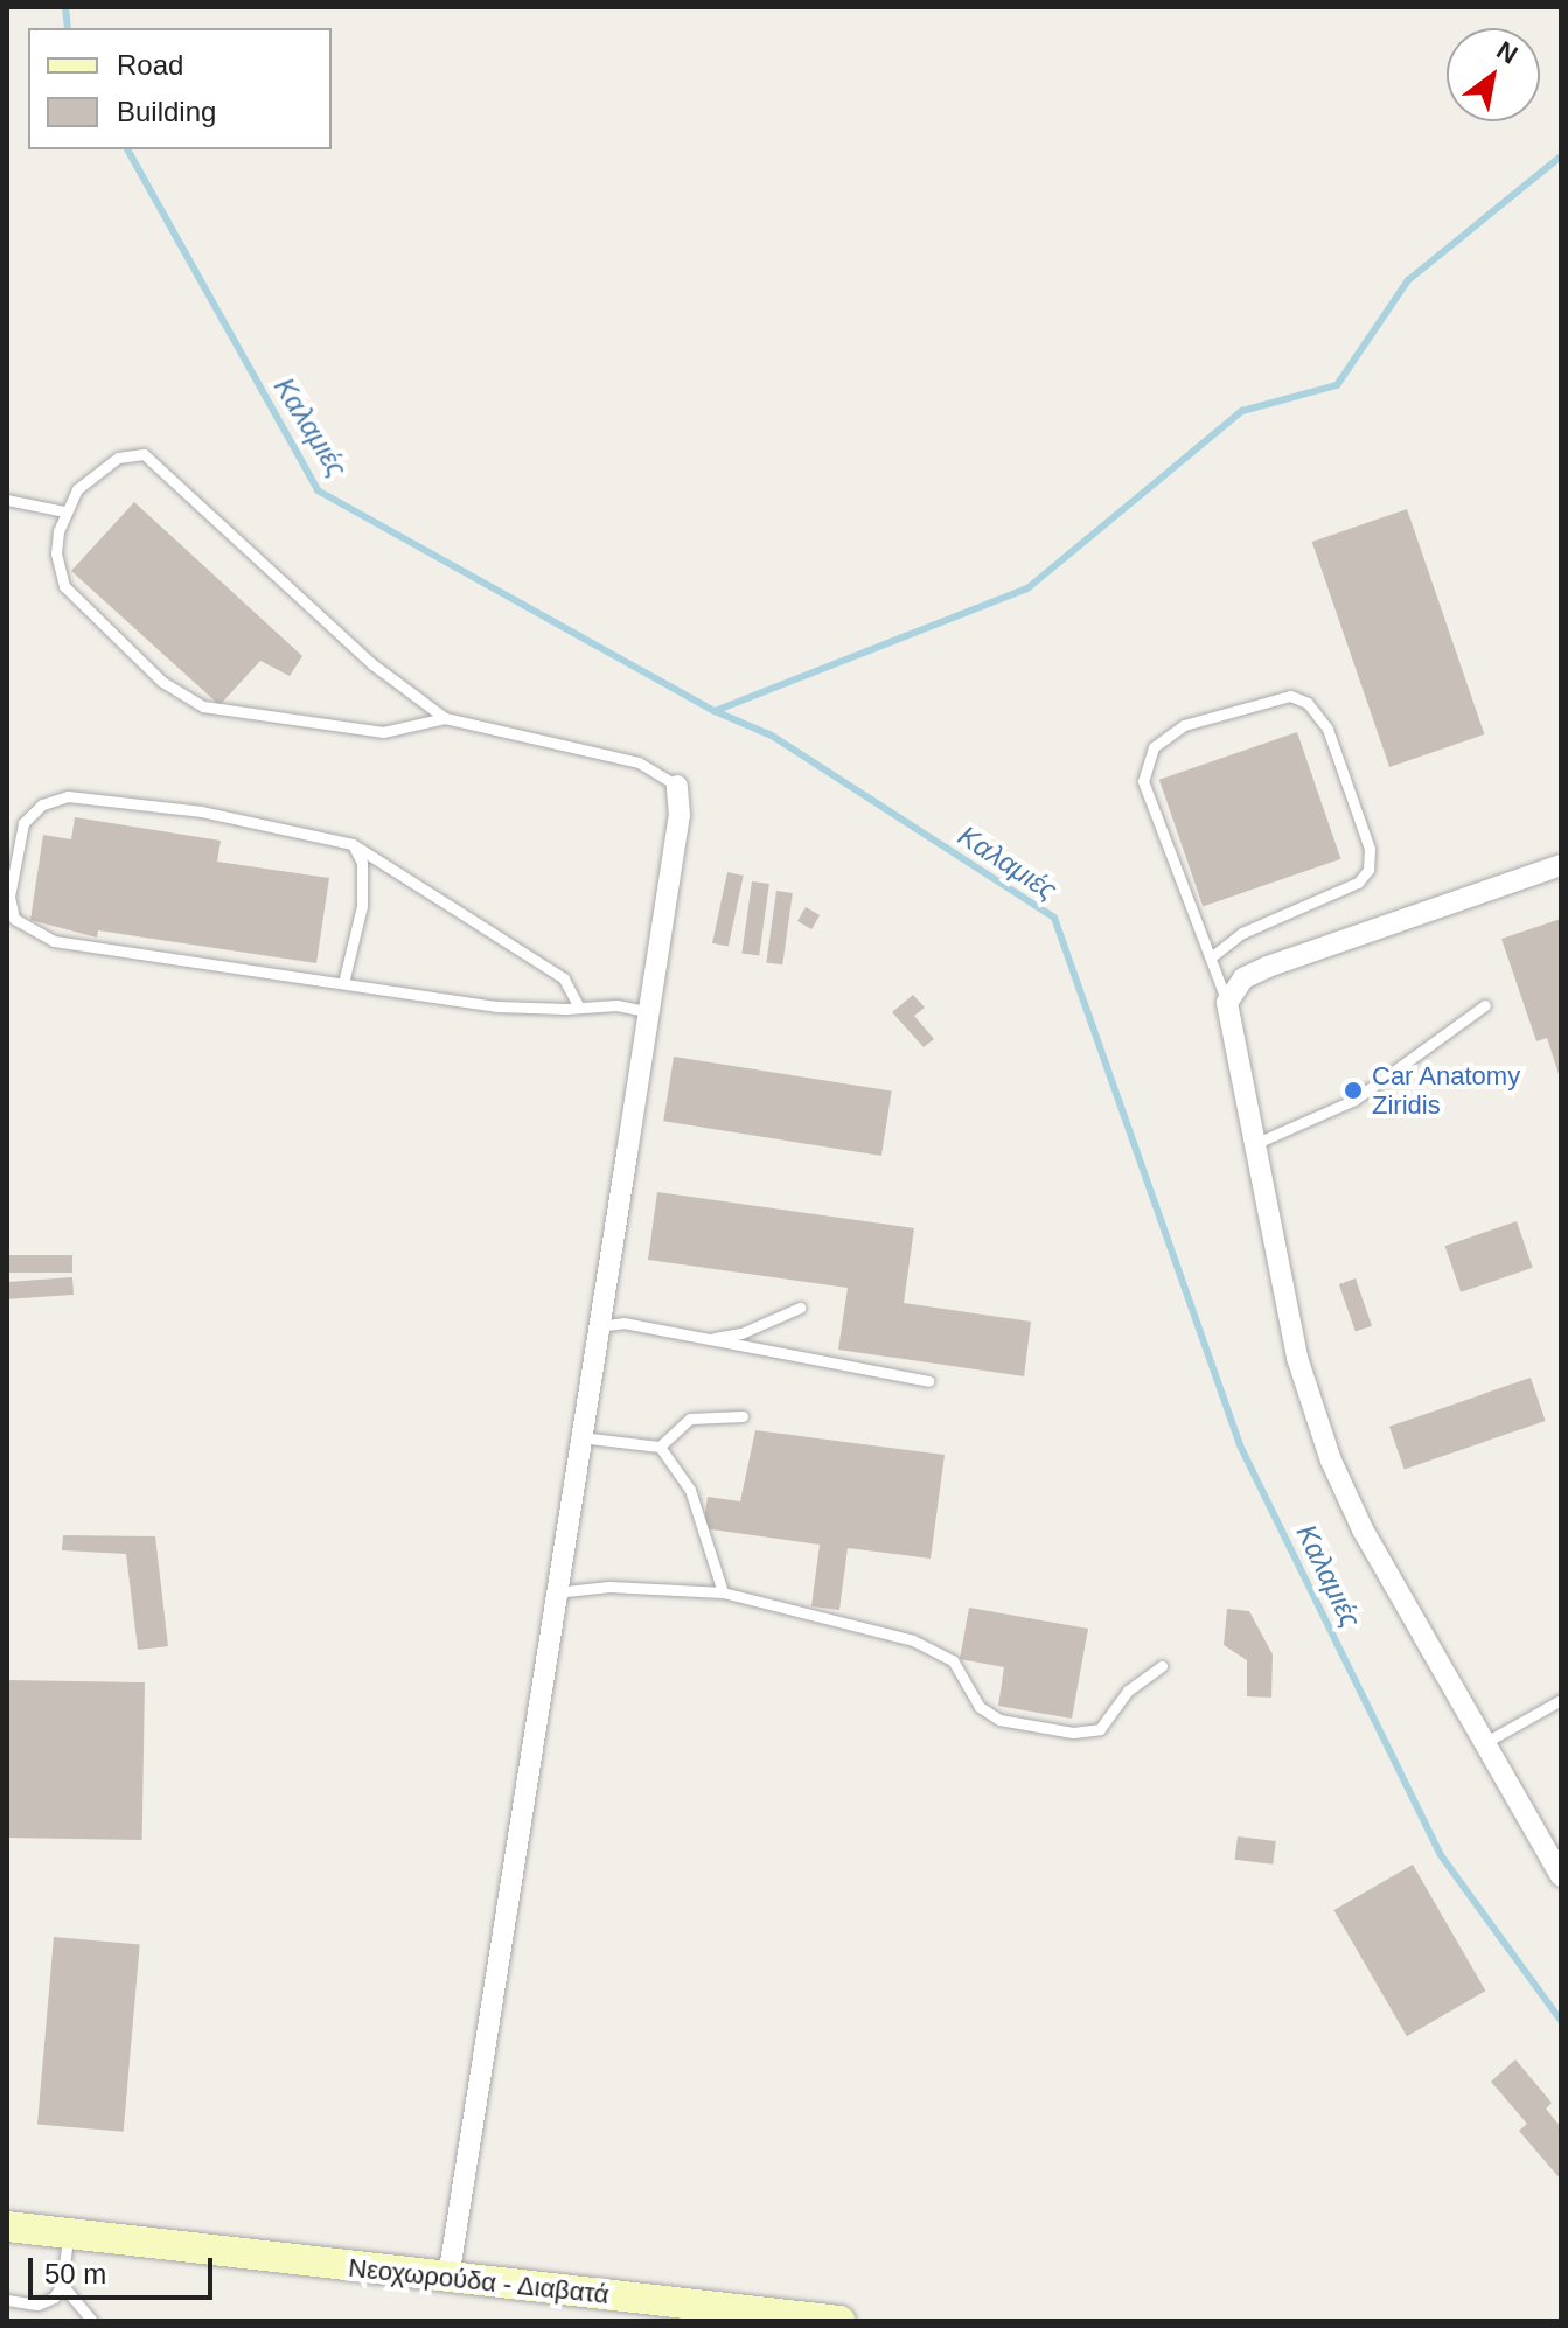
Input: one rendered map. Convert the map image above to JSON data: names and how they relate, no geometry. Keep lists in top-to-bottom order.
{
  "streets": {
    "street": ["Νεοχωρούδα - Διαβατά"]
  },
  "water": ["Καλαμιές"],
  "places": ["Car Anatomy Ziridis"],
  "legend": ["Road", "Building"],
  "scale_bar": "50 m",
  "north": "top right"
}
